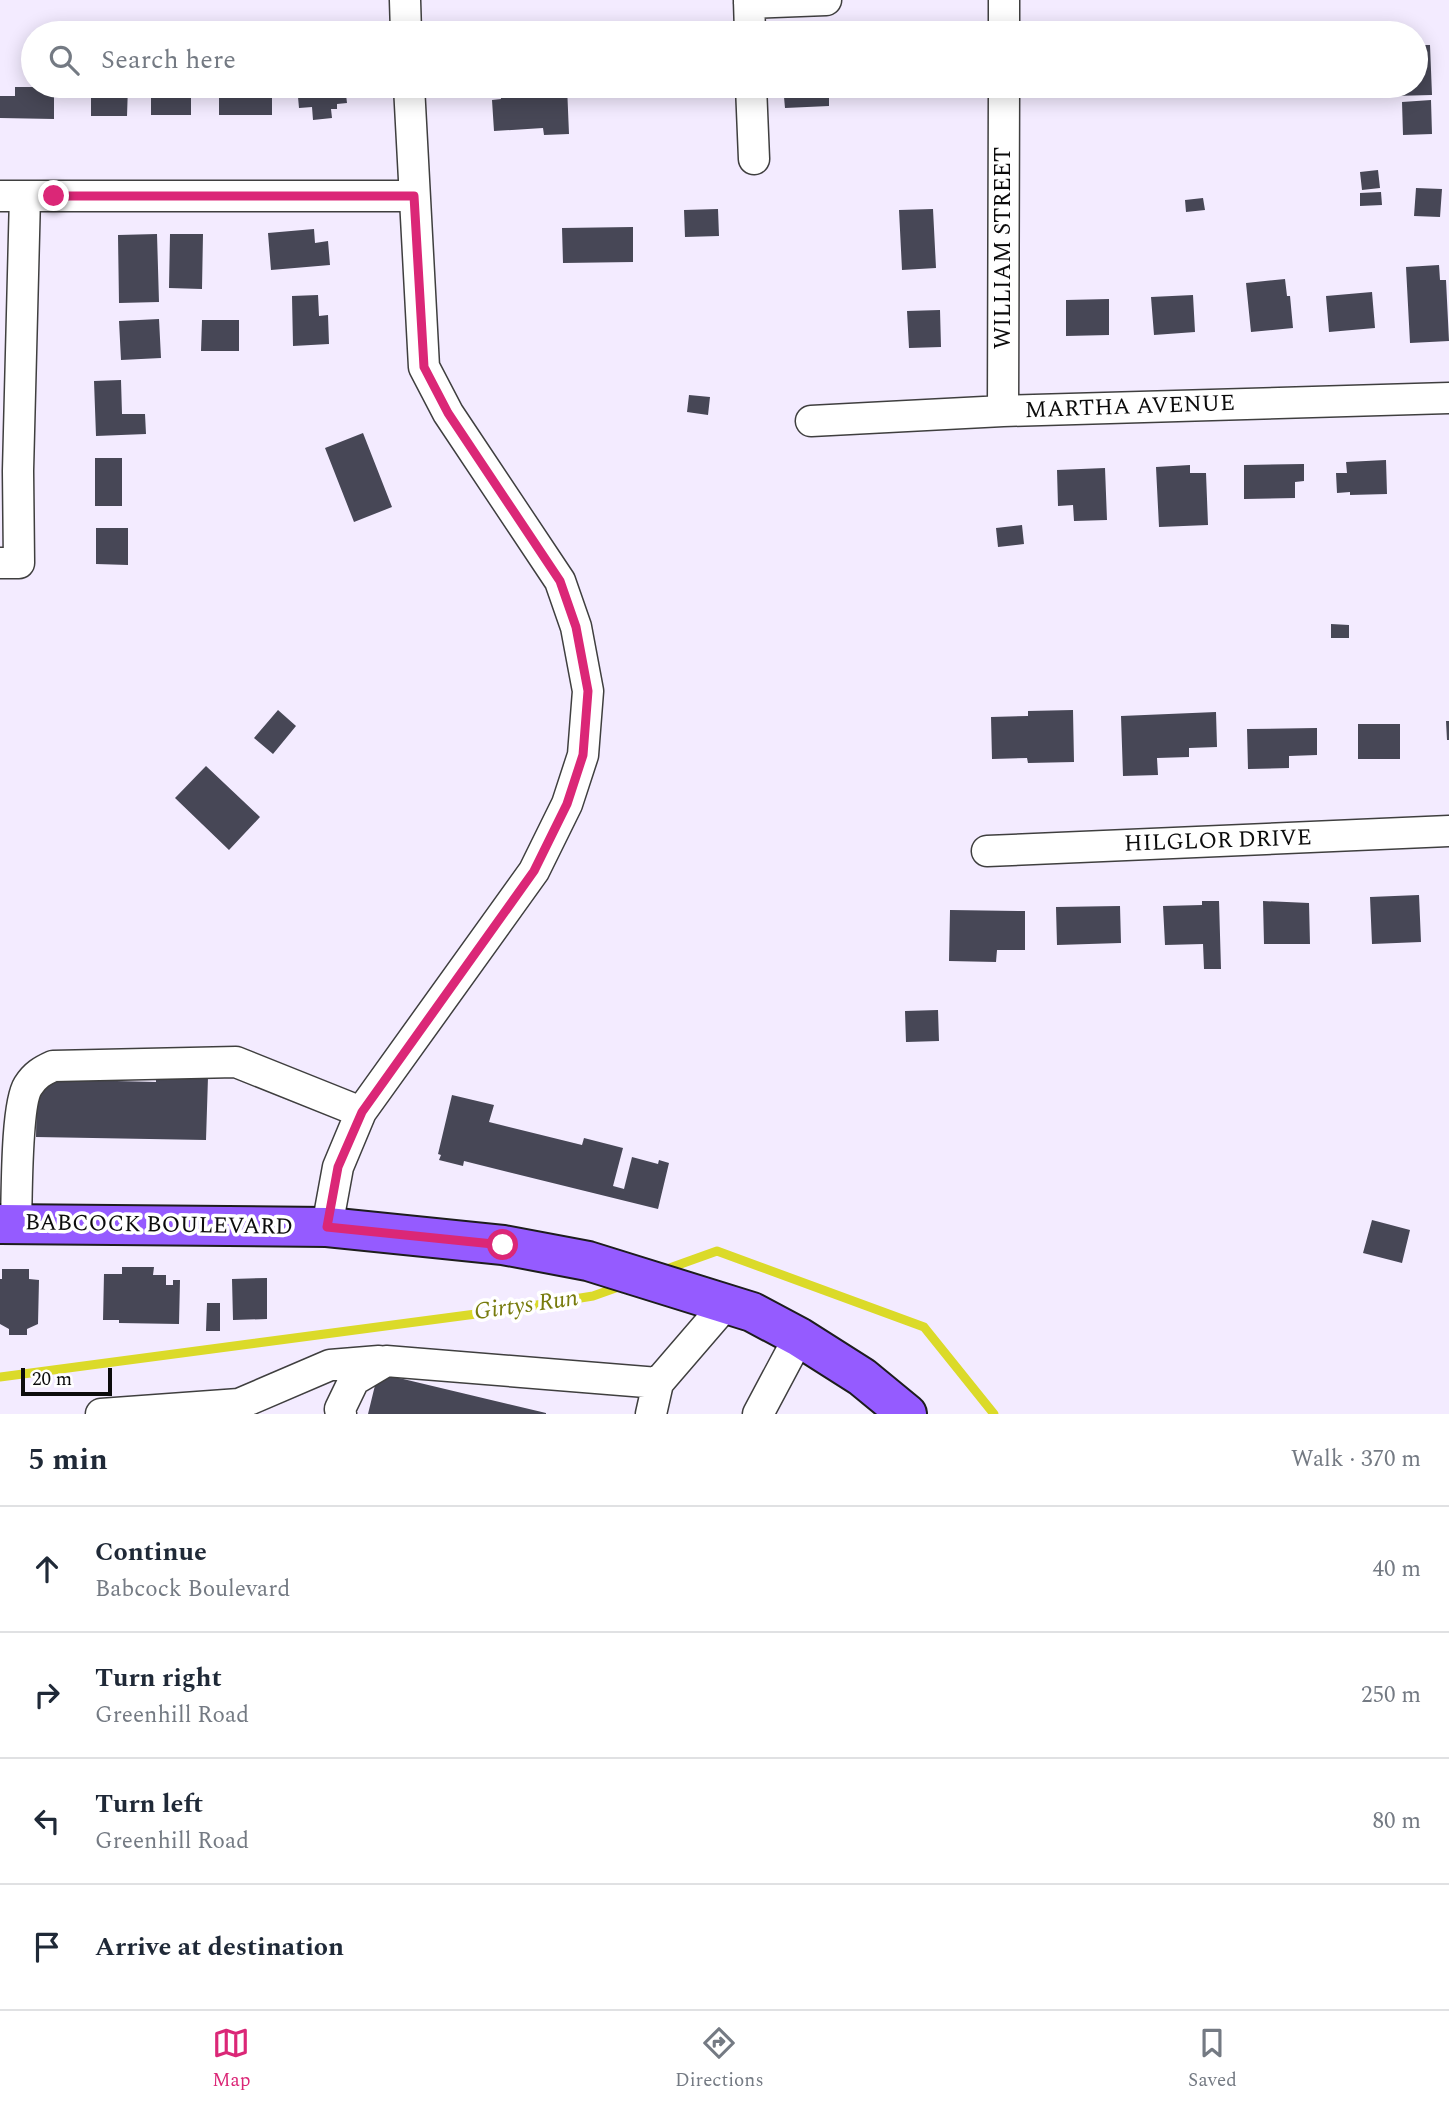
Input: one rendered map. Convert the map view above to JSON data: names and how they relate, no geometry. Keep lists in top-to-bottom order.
{
  "streets": {
    "main road": ["BABCOCK BOULEVARD"],
    "street": ["WILLIAM STREET", "MARTHA AVENUE", "HILGLOR DRIVE"]
  },
  "crossings": [
    ["WILLIAM STREET", "MARTHA AVENUE"]
  ],
  "water": ["Girtys Run"],
  "scale_bar": "20 m",
  "page": {
    "search": "Search here",
    "scale": "20 m",
    "heading": ["5 min", "Walk · 370 m"],
    "list": [
      ["Continue", "Babcock Boulevard", "40 m"],
      ["Turn right", "Greenhill Road", "250 m"],
      ["Turn left", "Greenhill Road", "80 m"],
      "Arrive at destination"
    ],
    "nav": ["Map", "Directions", "Saved"]
  }
}
